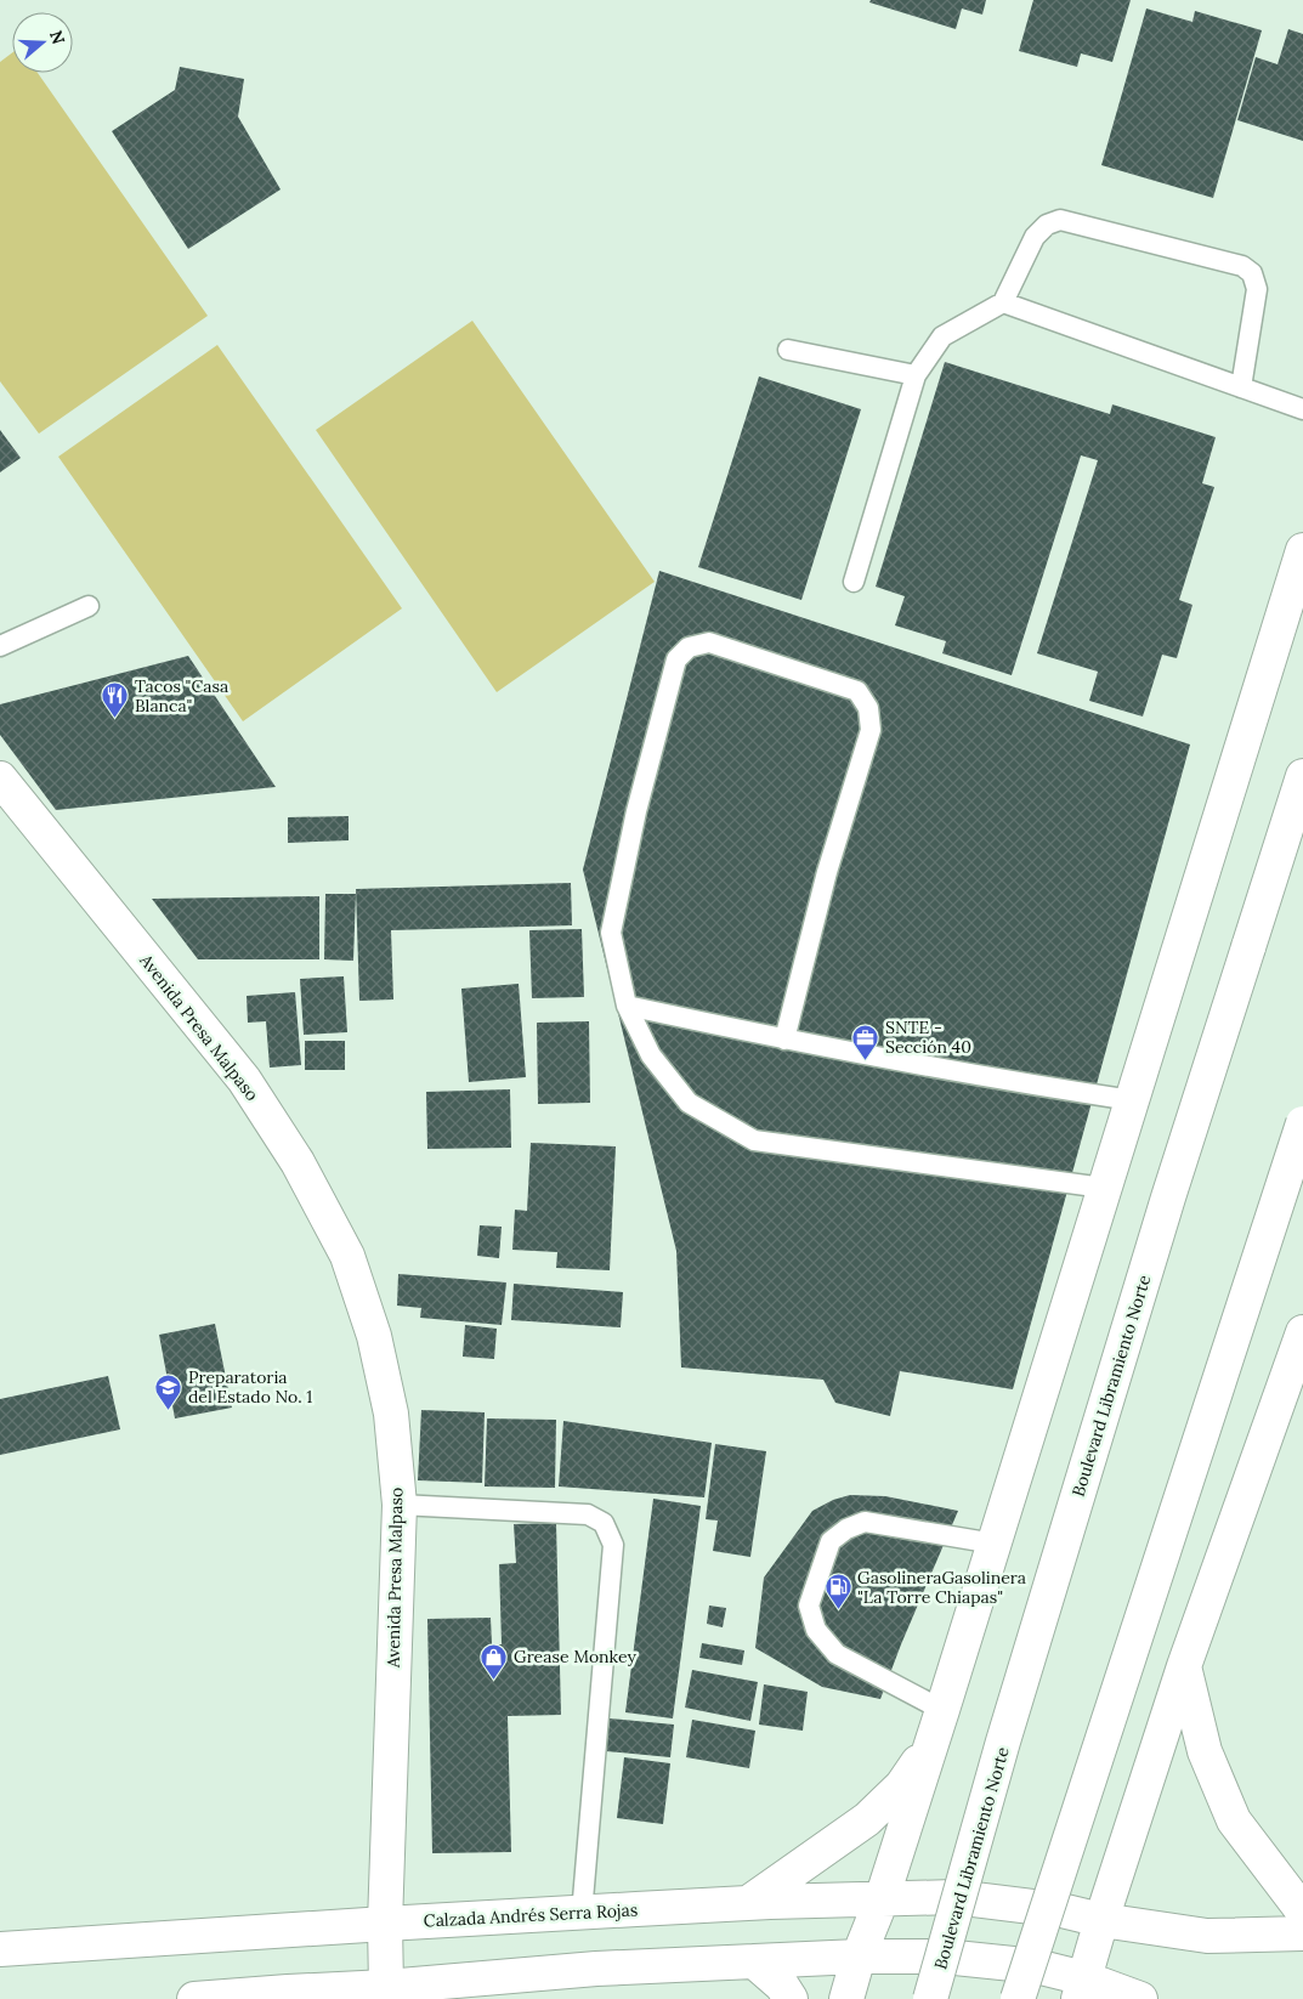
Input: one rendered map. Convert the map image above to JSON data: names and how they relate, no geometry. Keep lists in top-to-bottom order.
{
  "streets": {
    "main road": ["Avenida Presa Malpaso", "Boulevard Libramiento Norte", "Calzada Andrés Serra Rojas"]
  },
  "crossings": [
    ["Avenida Presa Malpaso", "Calzada Andrés Serra Rojas"]
  ],
  "places": {
    "restaurant": ["Tacos \"Casa Blanca\""],
    "office": ["SNTE - Sección 40"],
    "school or university": ["Preparatoria del Estado No. 1"],
    "fuel station": ["GasolineraGasolinera \"La Torre Chiapas\""],
    "shop": ["Grease Monkey"]
  },
  "north": "right"
}
